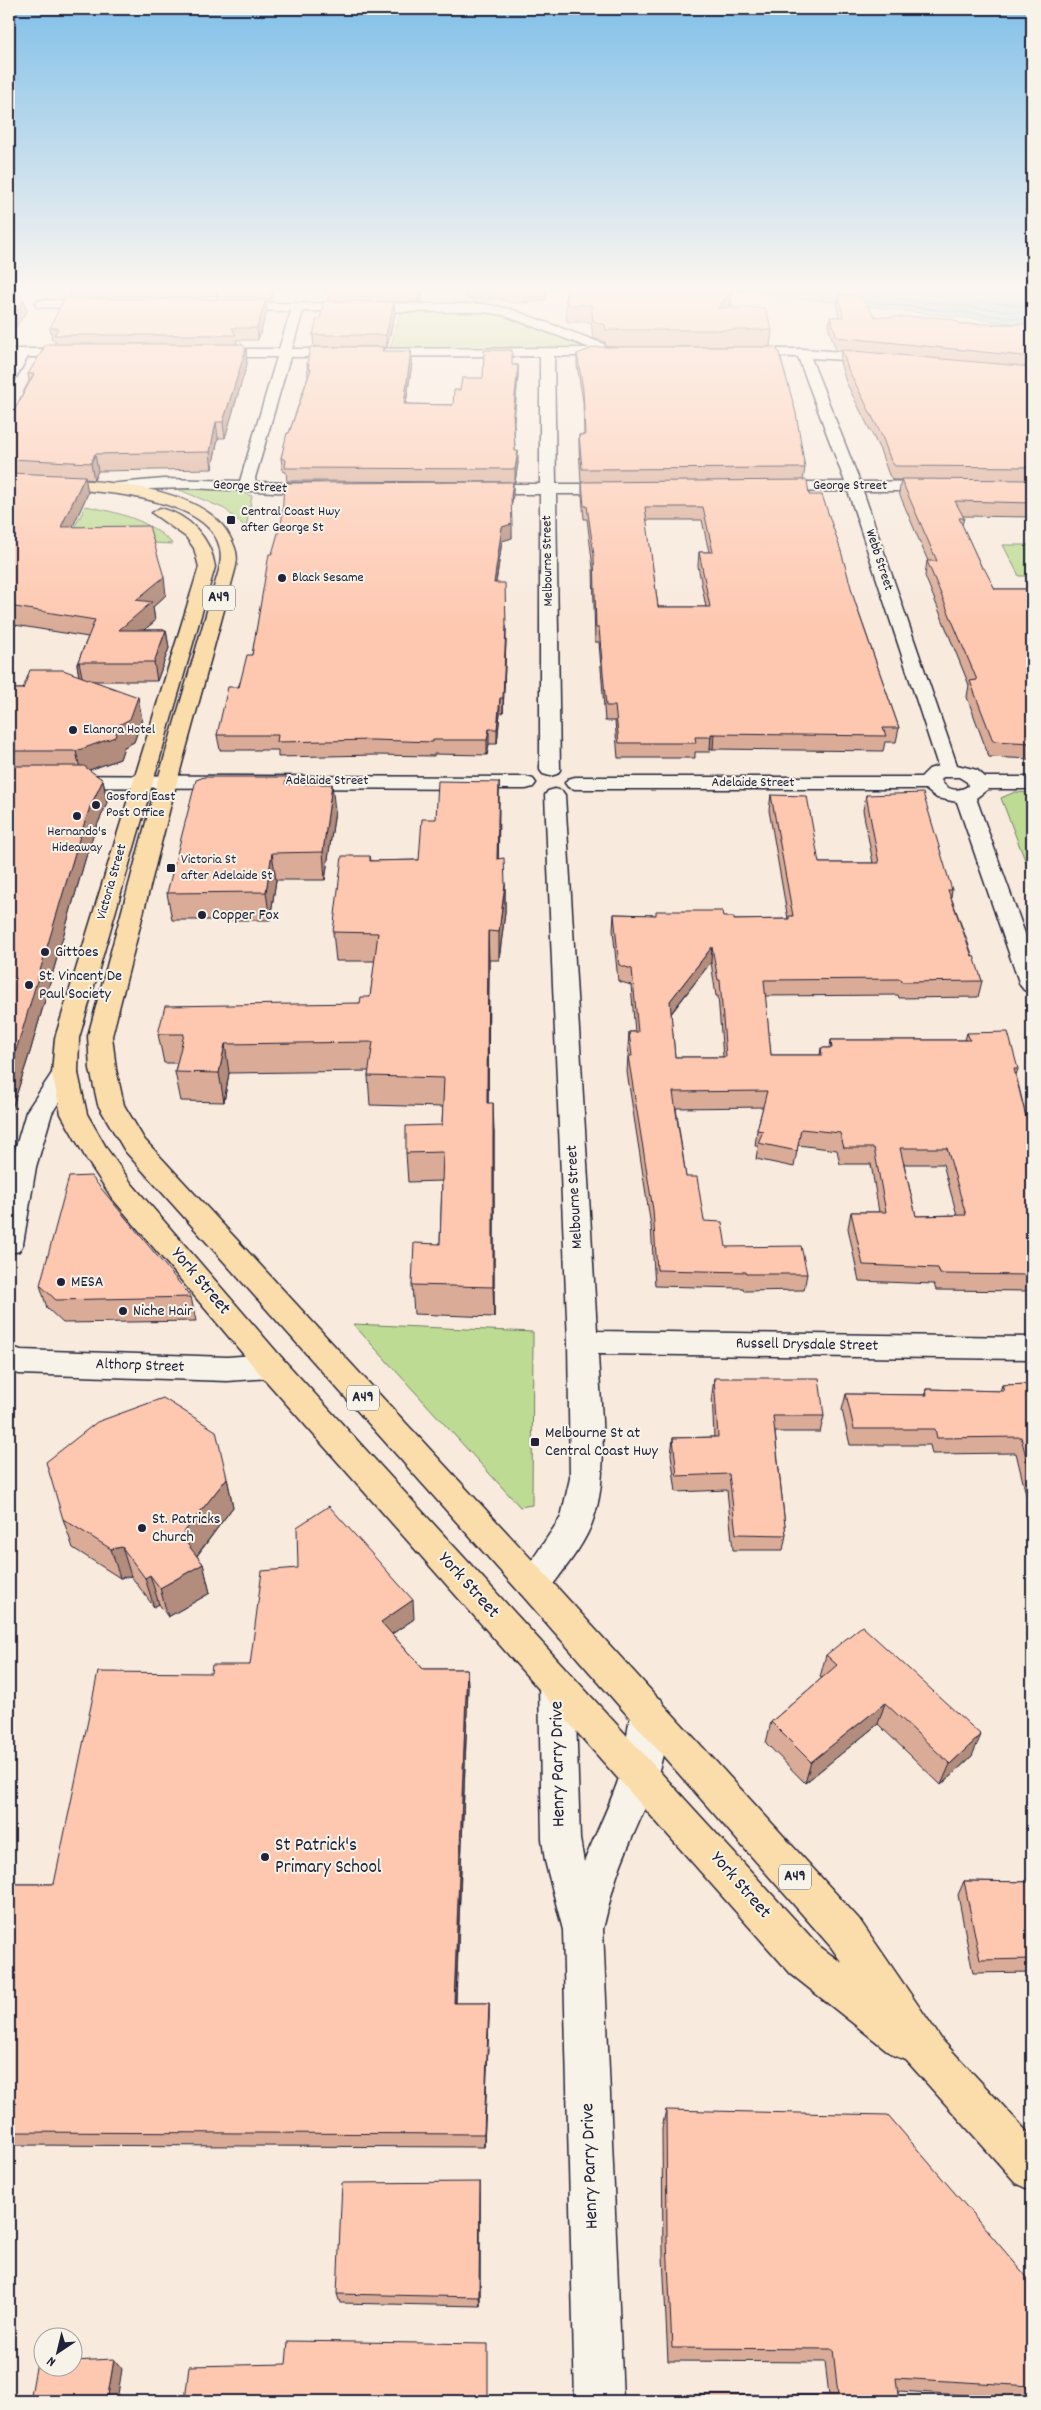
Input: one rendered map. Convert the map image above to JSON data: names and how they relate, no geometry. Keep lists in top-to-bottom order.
{
  "streets": {
    "highway": [
      "George Street",
      "A49",
      "Victoria Street",
      "York Street"
    ],
    "street": [
      "Webb Street",
      "Melbourne Street",
      "Adelaide Street",
      "Russell Drysdale Street",
      "Althorp Street",
      "Henry Parry Drive"
    ]
  },
  "crossings": [
    ["George Street", "Webb Street"],
    ["George Street", "Victoria Street"],
    ["Melbourne Street", "Adelaide Street"],
    ["Melbourne Street", "York Street"],
    ["Melbourne Street", "Russell Drysdale Street"],
    ["Adelaide Street", "Victoria Street"],
    ["Victoria Street", "York Street"],
    ["York Street", "Althorp Street"],
    ["York Street", "Henry Parry Drive"]
  ],
  "places": {
    "transit": ["Central Coast Hwy after George St", "Victoria St after Adelaide St", "Melbourne St at Central Coast Hwy"],
    "other": [
      "Black Sesame",
      "Elanora Hotel",
      "Gosford East Post Office",
      "Hernando's Hideaway",
      "Copper Fox",
      "Gittoes",
      "St. Vincent De Paul Society",
      "MESA",
      "Niche Hair",
      "St. Patricks Church",
      "St Patrick's Primary School"
    ]
  },
  "north": "bottom left"
}
